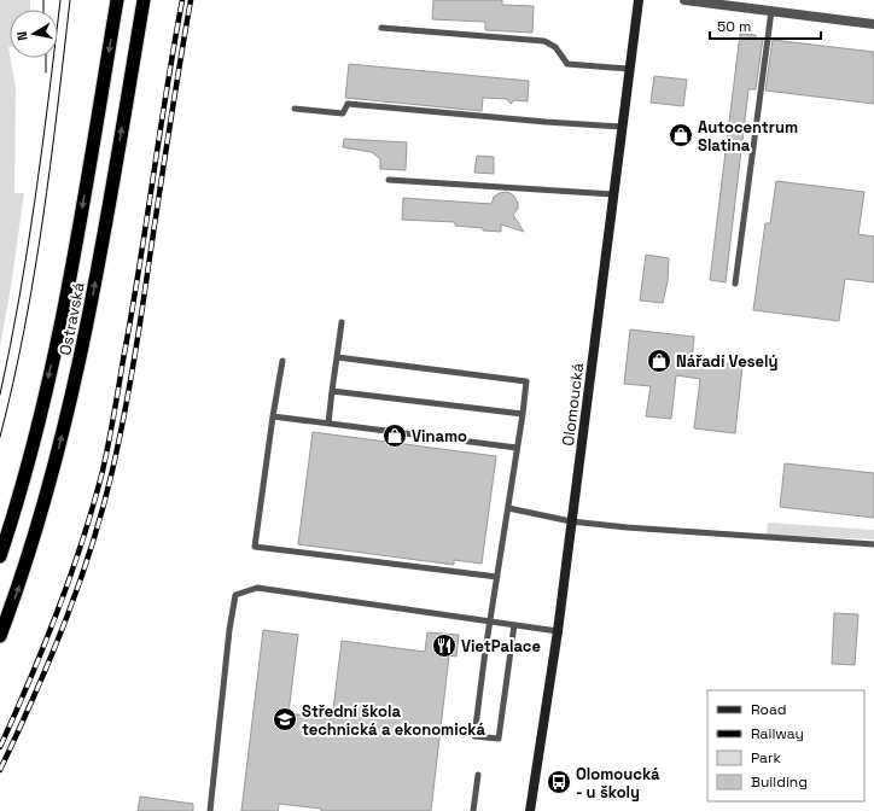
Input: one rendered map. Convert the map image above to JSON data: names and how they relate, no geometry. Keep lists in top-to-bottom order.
{
  "streets": {
    "highway": ["Ostravská"],
    "main road": ["Olomoucká"]
  },
  "places": {
    "shop": ["Autocentrum Slatina", "Nářadí Veselý", "Vinamo"],
    "restaurant": ["VietPalace"],
    "school or university": ["Střední škola technická a ekonomická"],
    "bus stop": ["Olomoucká - u školy"]
  },
  "legend": [
    "Road",
    "Railway",
    "Park",
    "Building"
  ],
  "scale_bar": "50 m",
  "north": "left"
}
